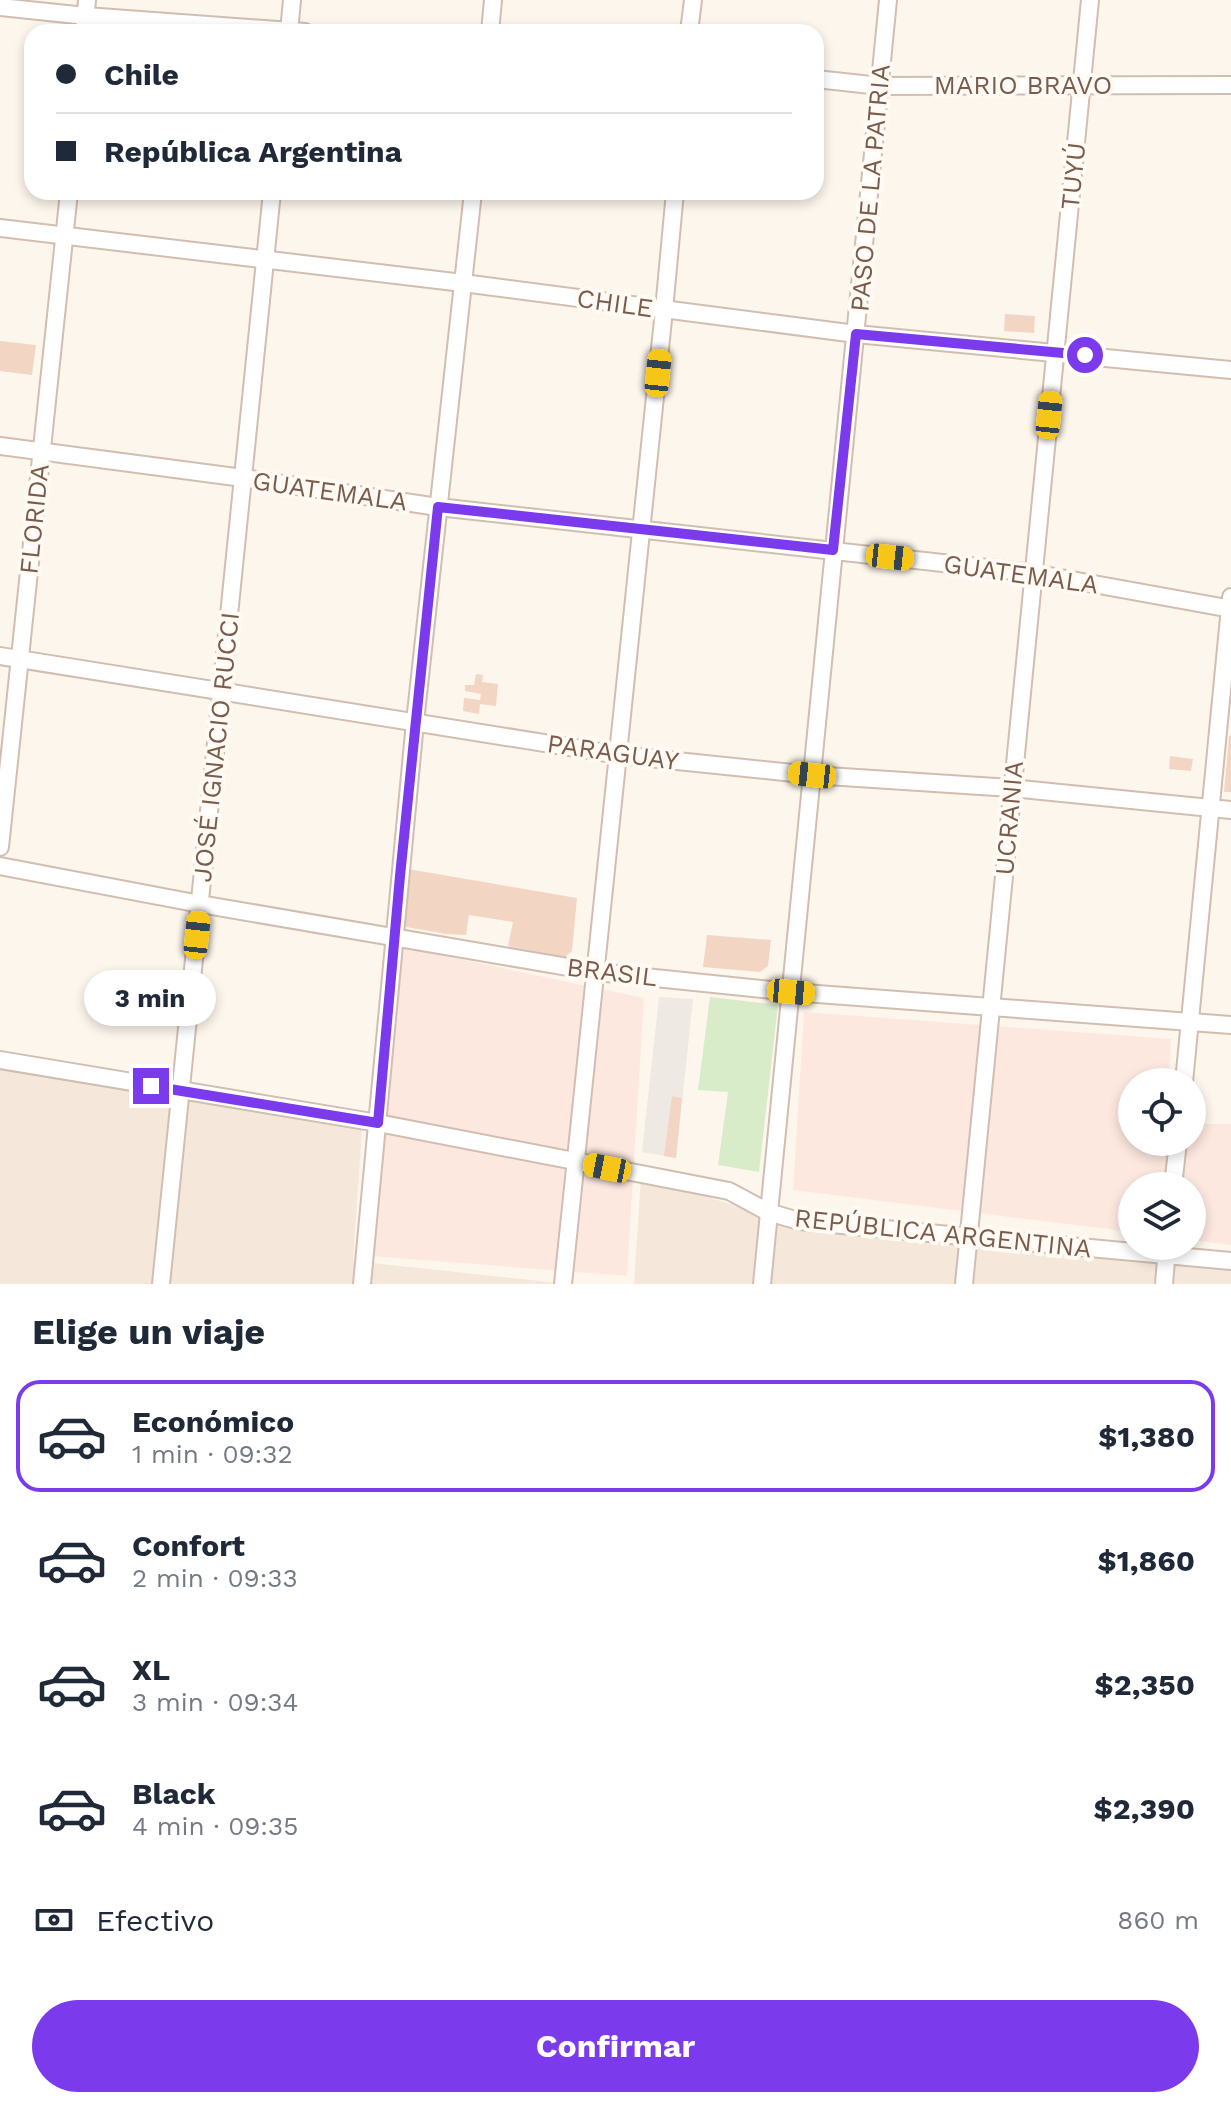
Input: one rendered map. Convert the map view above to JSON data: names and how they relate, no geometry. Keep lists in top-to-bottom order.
{
  "streets": {
    "street": [
      "MARIO BRAVO",
      "TUYÚ",
      "PASO DE LA PATRIA",
      "CHILE",
      "GUATEMALA",
      "FLORIDA",
      "JOSÉ IGNACIO RUCCI",
      "PARAGUAY",
      "UCRANIA",
      "BRASIL",
      "REPÚBLICA ARGENTINA"
    ]
  },
  "crossings": [
    ["MARIO BRAVO", "TUYÚ"],
    ["MARIO BRAVO", "PASO DE LA PATRIA"],
    ["TUYÚ", "CHILE"],
    ["TUYÚ", "UCRANIA"],
    ["PASO DE LA PATRIA", "CHILE"],
    ["PASO DE LA PATRIA", "GUATEMALA"],
    ["PASO DE LA PATRIA", "PARAGUAY"],
    ["PASO DE LA PATRIA", "BRASIL"],
    ["PASO DE LA PATRIA", "REPÚBLICA ARGENTINA"],
    ["CHILE", "FLORIDA"],
    ["CHILE", "JOSÉ IGNACIO RUCCI"],
    ["CHILE", "UCRANIA"],
    ["GUATEMALA", "FLORIDA"],
    ["GUATEMALA", "JOSÉ IGNACIO RUCCI"],
    ["GUATEMALA", "UCRANIA"],
    ["FLORIDA", "PARAGUAY"],
    ["JOSÉ IGNACIO RUCCI", "PARAGUAY"],
    ["JOSÉ IGNACIO RUCCI", "BRASIL"],
    ["JOSÉ IGNACIO RUCCI", "REPÚBLICA ARGENTINA"],
    ["PARAGUAY", "UCRANIA"],
    ["UCRANIA", "BRASIL"],
    ["UCRANIA", "REPÚBLICA ARGENTINA"]
  ],
  "page": {
    "banner": ["Chile", "República Argentina"],
    "bubble": "3 min",
    "heading": "Elige un viaje",
    "list": [
      {
        "name": "Económico",
        "note": "1 min · 09:32",
        "value": "$1,380"
      },
      {
        "name": "Confort",
        "note": "2 min · 09:33",
        "value": "$1,860"
      },
      {
        "name": "XL",
        "note": "3 min · 09:34",
        "value": "$2,350"
      },
      {
        "name": "Black",
        "note": "4 min · 09:35",
        "value": "$2,390"
      }
    ],
    "pay": ["Efectivo", "860 m"],
    "buttons": "Confirmar"
  }
}
